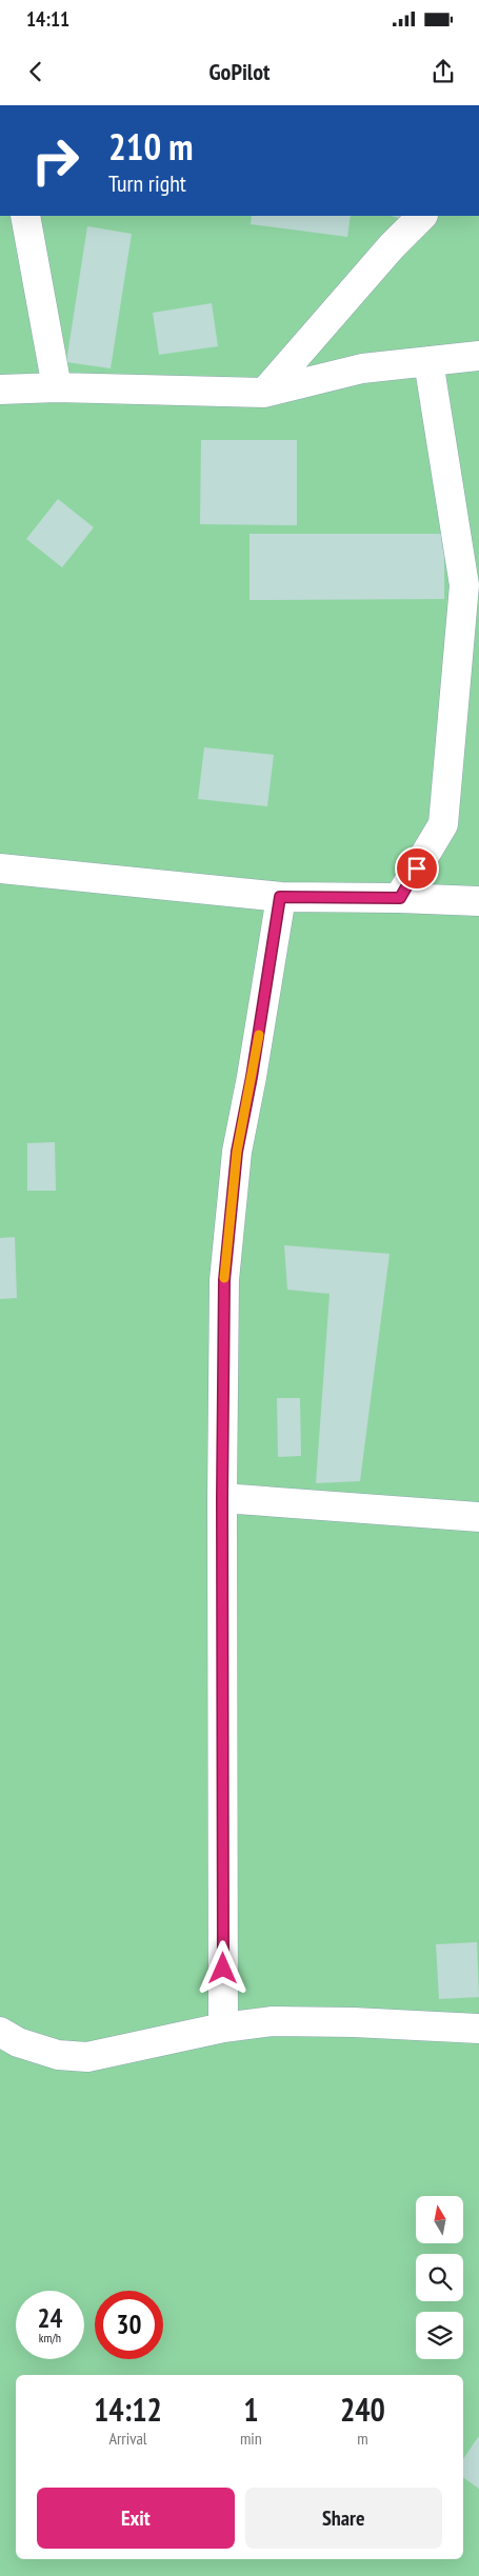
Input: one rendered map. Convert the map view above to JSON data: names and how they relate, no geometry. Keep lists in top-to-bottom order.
{
  "north": "top",
  "page": {
    "status": "14:11",
    "header": "GoPilot",
    "turn": ["210 m", "Turn right"],
    "speed": "24 km/h",
    "limit": "30",
    "eta": [
      "14:12",
      "Arrival",
      "1",
      "min",
      "240",
      "m"
    ],
    "buttons": ["Exit", "Share"]
  }
}
